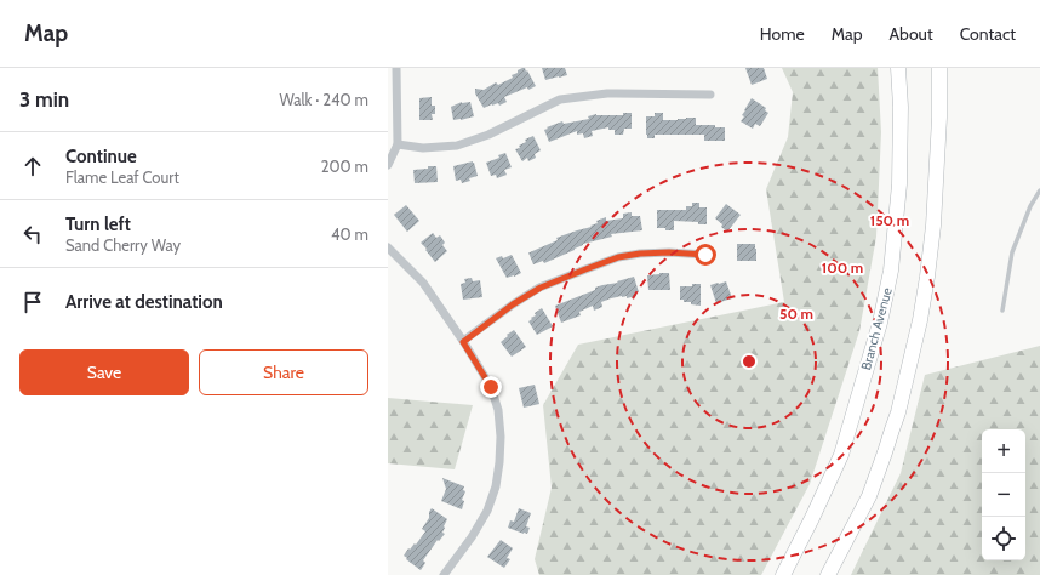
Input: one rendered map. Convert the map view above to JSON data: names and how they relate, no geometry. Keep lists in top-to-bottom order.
{
  "streets": {
    "highway": ["Branch Avenue"]
  },
  "page": {
    "header": "Map",
    "nav": [
      "Home",
      "Map",
      "About",
      "Contact"
    ],
    "heading": ["3 min", "Walk · 240 m"],
    "list": [
      ["Continue", "Flame Leaf Court", "200 m"],
      ["Turn left", "Sand Cherry Way", "40 m"],
      "Arrive at destination"
    ],
    "buttons": ["Save", "Share"],
    "map_buttons": ["+", "−"]
  },
  "rings": ["150 m", "100 m", "50 m"]
}
